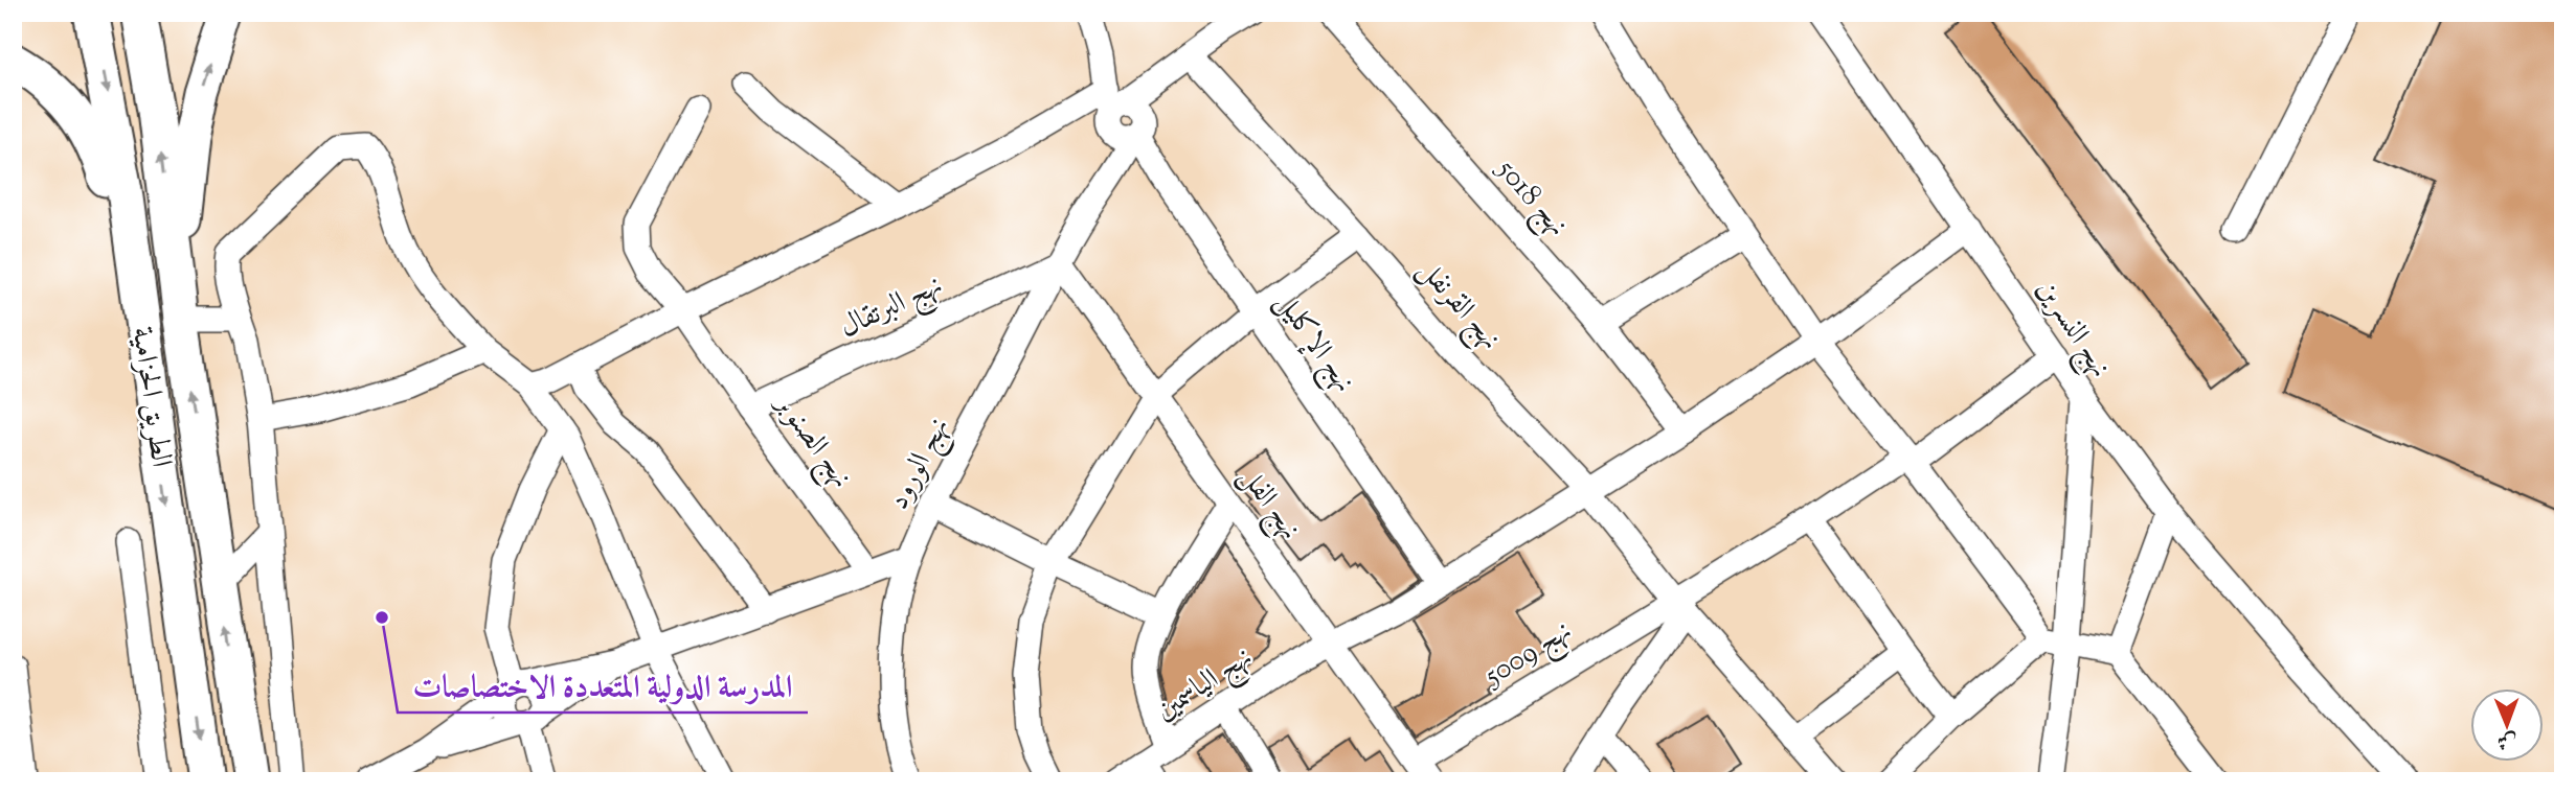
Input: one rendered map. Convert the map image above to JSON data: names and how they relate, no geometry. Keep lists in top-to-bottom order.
{
  "streets": {
    "highway": ["الطريق الحزامية"],
    "street": [
      "نهج 5018",
      "نهج القرنفل",
      "نهج البرتقال",
      "نهج النسرين",
      "نهج الإكليل",
      "نهج الصنوبر",
      "نهج الورود",
      "نهج الفل",
      "نهج 5009",
      "نهج الياسمين"
    ]
  },
  "crossings": [
    ["نهج 5018", "نهج الياسمين"],
    ["نهج القرنفل", "نهج 5009"],
    ["نهج القرنفل", "نهج الياسمين"],
    ["نهج البرتقال", "نهج الصنوبر"],
    ["نهج البرتقال", "نهج الورود"],
    ["نهج البرتقال", "نهج الفل"],
    ["نهج النسرين", "نهج 5009"],
    ["نهج النسرين", "نهج الياسمين"],
    ["نهج الإكليل", "نهج الورود"],
    ["نهج الإكليل", "نهج الياسمين"],
    ["نهج الورود", "نهج الفل"],
    ["نهج الفل", "نهج 5009"],
    ["نهج الفل", "نهج الياسمين"]
  ],
  "places": ["المدرسة الدولية المتعددة الاختصاصات"],
  "north": "bottom"
}
